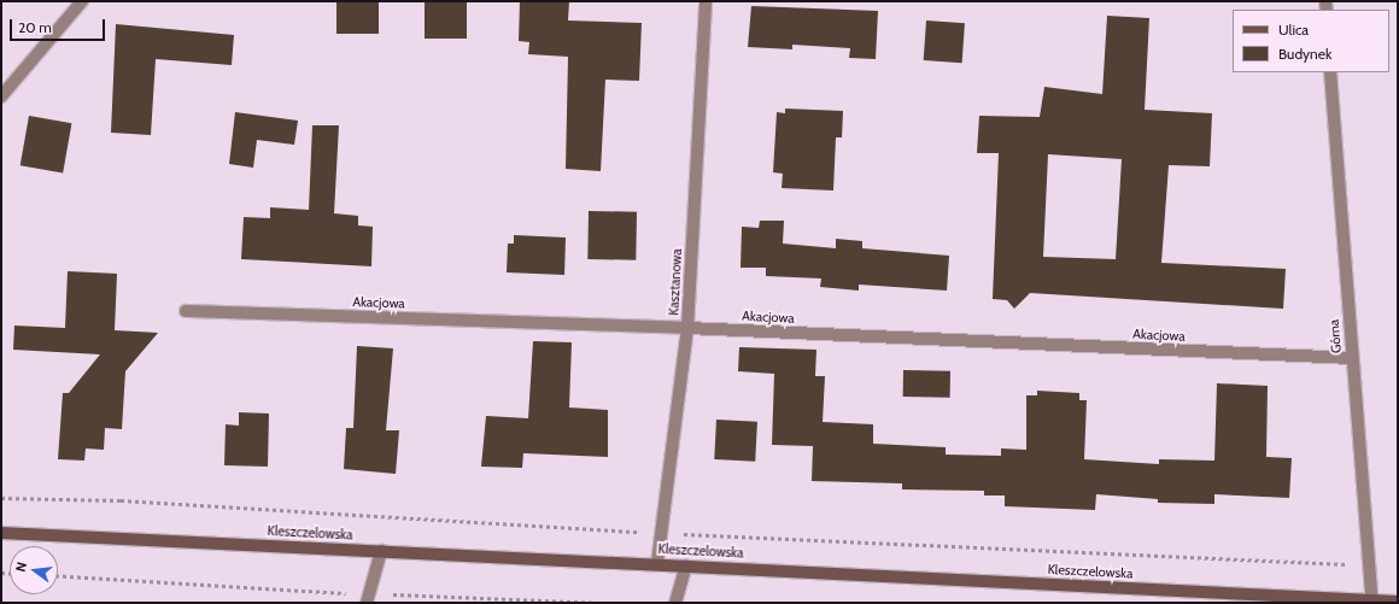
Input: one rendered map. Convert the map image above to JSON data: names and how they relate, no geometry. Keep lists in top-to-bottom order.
{
  "streets": {
    "main road": ["Kleszczelowska"],
    "street": ["Kasztanowa", "Akacjowa", "Górna"]
  },
  "crossings": [
    ["Kasztanowa", "Akacjowa"],
    ["Kasztanowa", "Kleszczelowska"],
    ["Akacjowa", "Górna"],
    ["Górna", "Kleszczelowska"]
  ],
  "legend": ["Ulica", "Budynek"],
  "scale_bar": "20 m",
  "north": "left"
}
